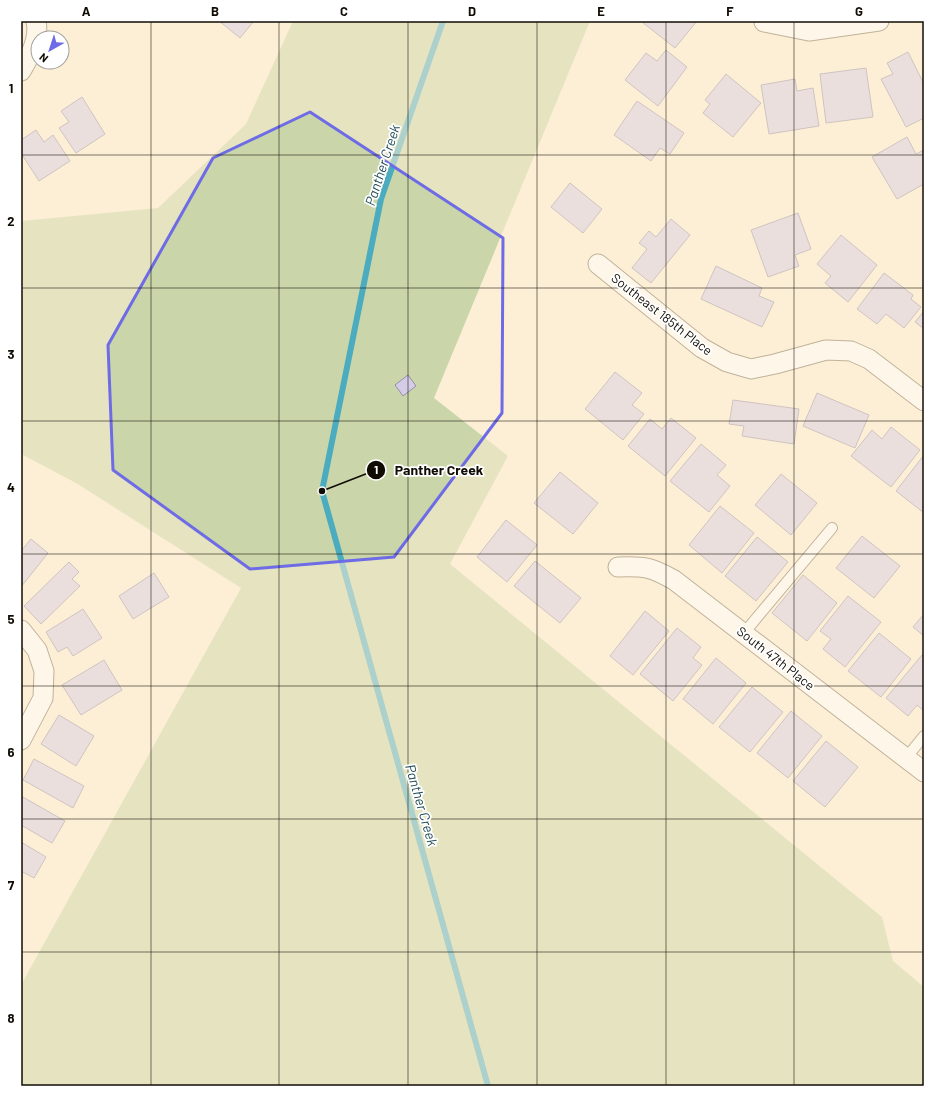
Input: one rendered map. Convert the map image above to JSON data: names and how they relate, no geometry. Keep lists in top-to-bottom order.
{
  "streets": {
    "street": ["Southeast 185th Place", "South 47th Place"]
  },
  "water": ["Panther Creek"],
  "places": ["Panther Creek"],
  "north": "bottom left",
  "grid": {
    "columns": [
      "A",
      "B",
      "C",
      "D",
      "E",
      "F",
      "G"
    ],
    "rows": [
      "1",
      "2",
      "3",
      "4",
      "5",
      "6",
      "7",
      "8"
    ]
  }
}
